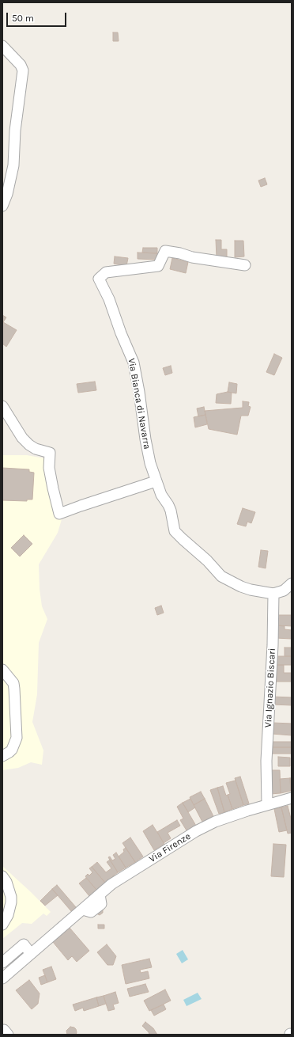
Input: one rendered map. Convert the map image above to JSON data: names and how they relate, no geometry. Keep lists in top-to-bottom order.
{
  "streets": {
    "street": ["Via Bianca di Navarra", "Via Ignazio Biscari", "Via Firenze"]
  },
  "crossings": [
    ["Via Bianca di Navarra", "Via Ignazio Biscari"],
    ["Via Ignazio Biscari", "Via Firenze"]
  ],
  "scale_bar": "50 m"
}
